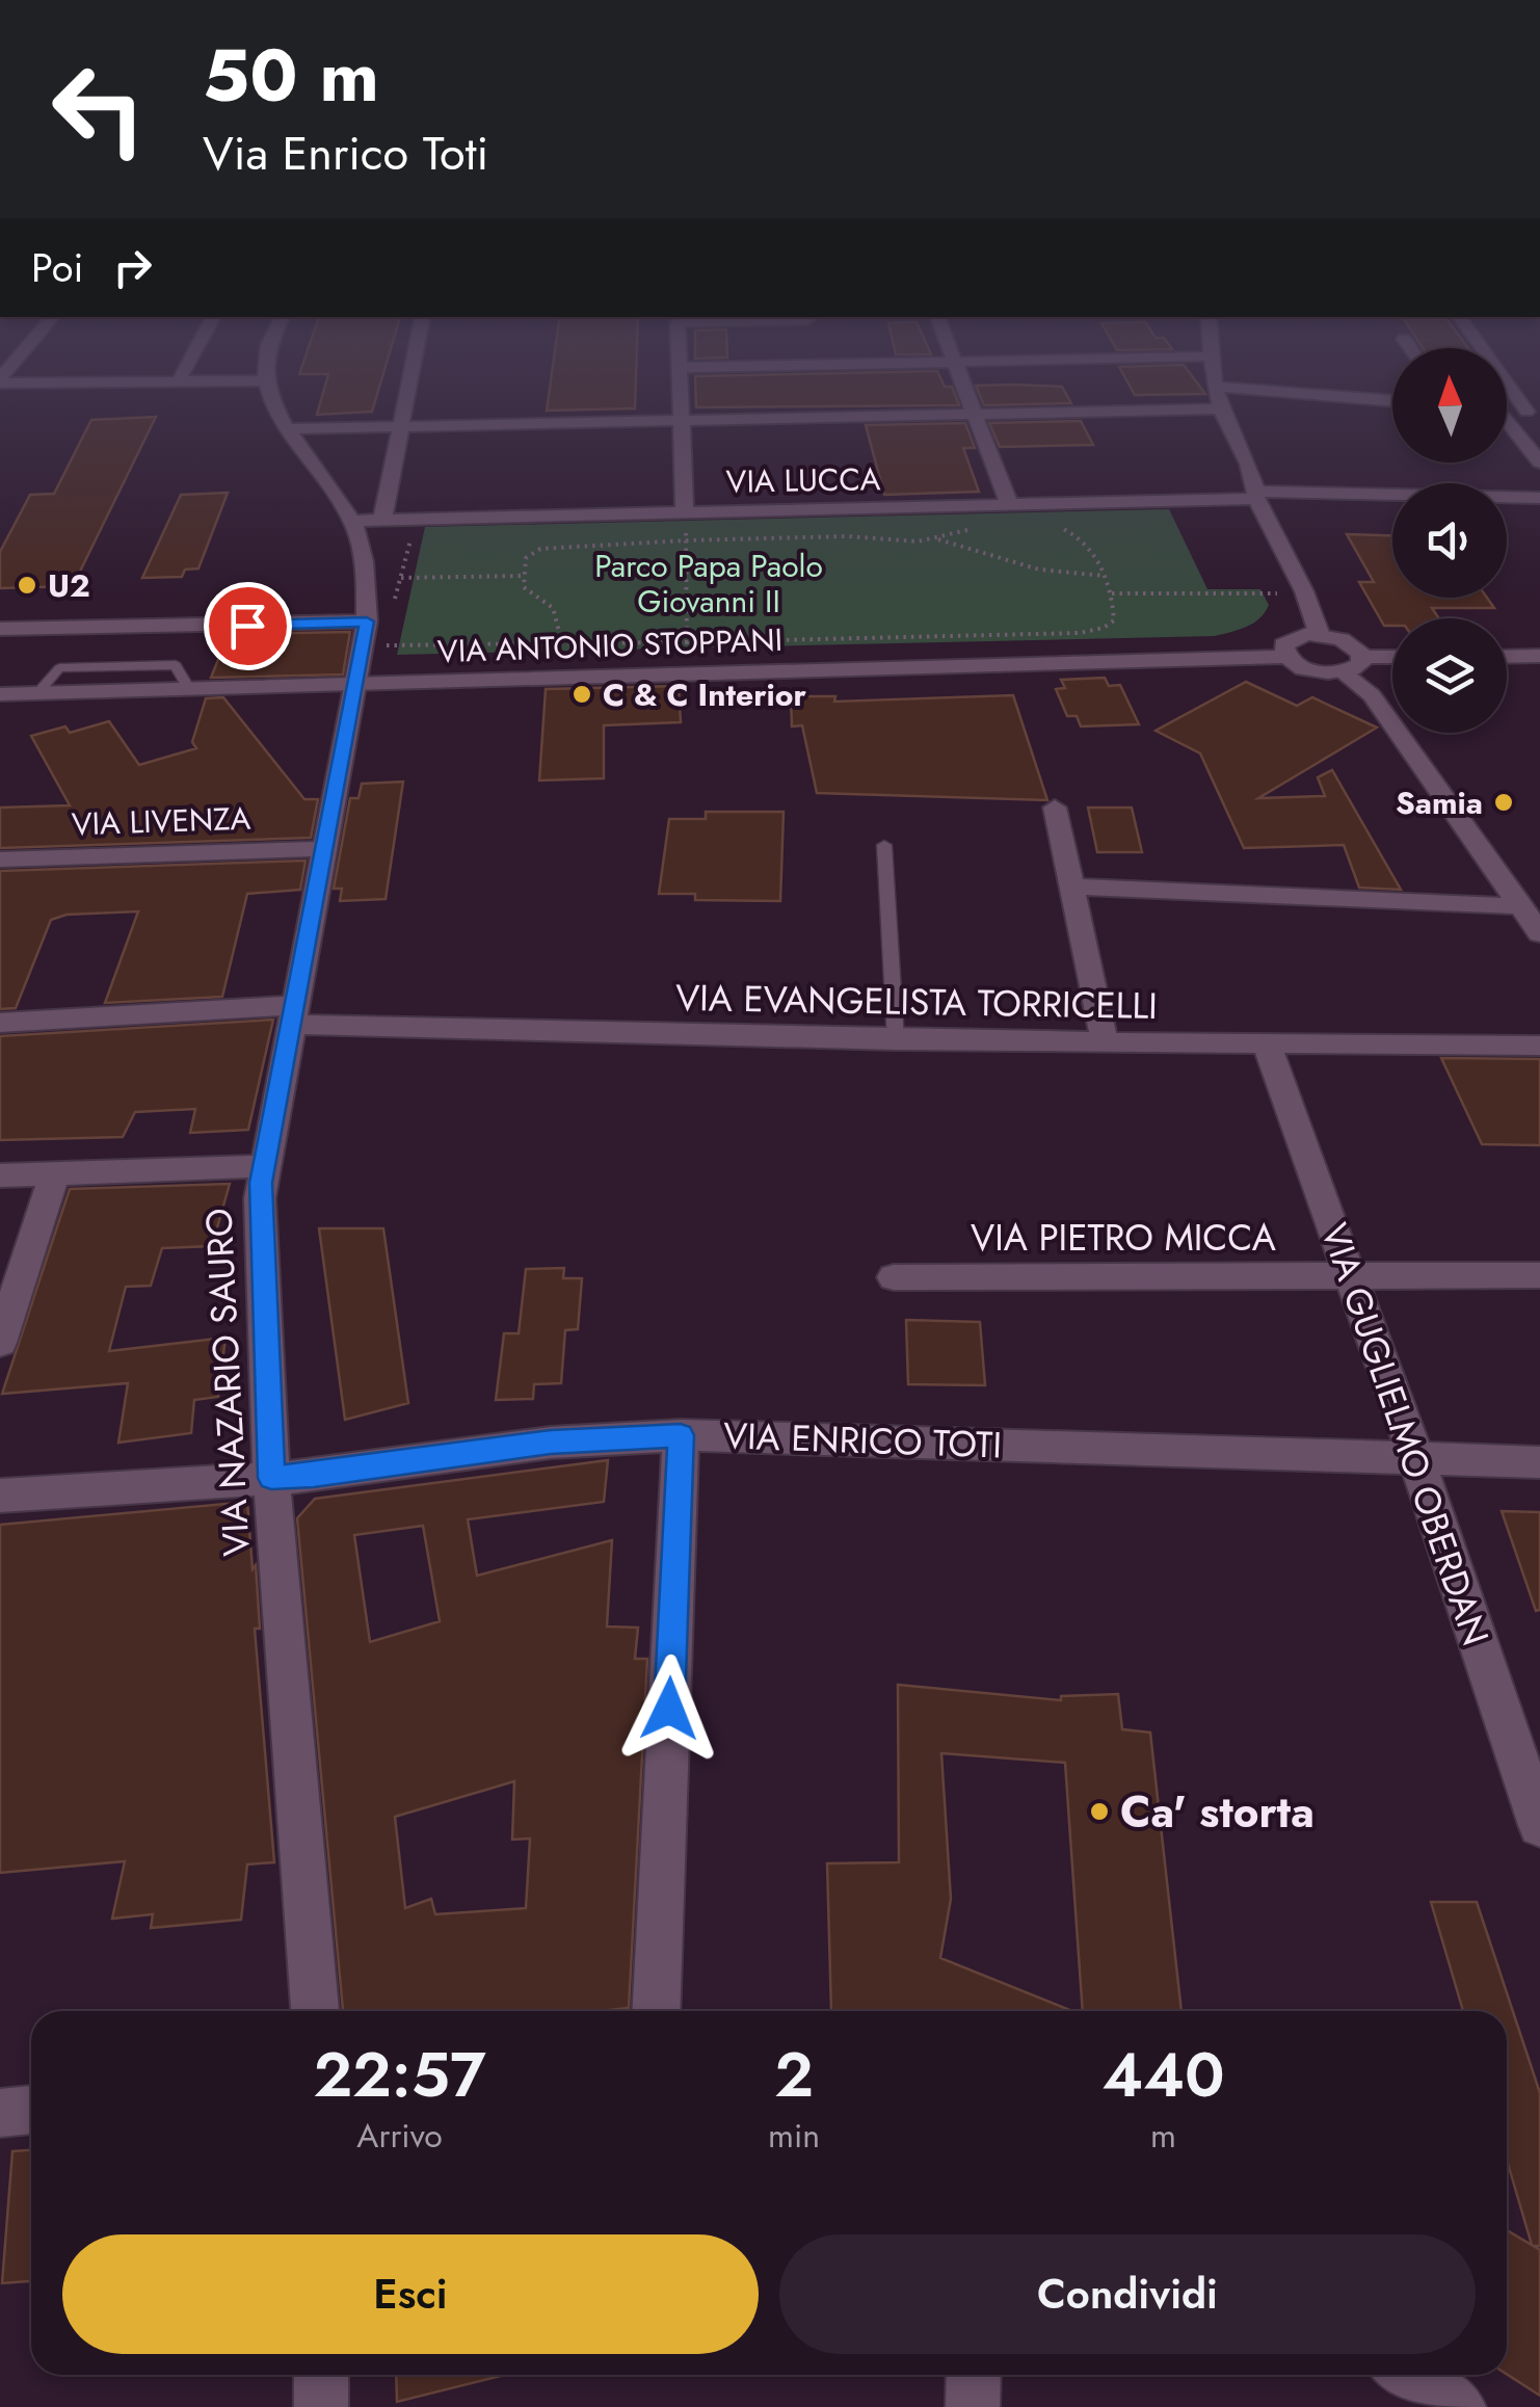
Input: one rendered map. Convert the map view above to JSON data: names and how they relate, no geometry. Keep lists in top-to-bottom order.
{
  "streets": {
    "street": [
      "VIA LUCCA",
      "VIA ANTONIO STOPPANI",
      "VIA LIVENZA",
      "VIA EVANGELISTA TORRICELLI",
      "VIA PIETRO MICCA",
      "VIA NAZARIO SAURO",
      "VIA GUGLIELMO OBERDAN",
      "VIA ENRICO TOTI"
    ]
  },
  "crossings": [
    ["VIA LUCCA", "VIA NAZARIO SAURO"],
    ["VIA ANTONIO STOPPANI", "VIA NAZARIO SAURO"],
    ["VIA LIVENZA", "VIA NAZARIO SAURO"],
    ["VIA EVANGELISTA TORRICELLI", "VIA NAZARIO SAURO"],
    ["VIA EVANGELISTA TORRICELLI", "VIA GUGLIELMO OBERDAN"],
    ["VIA PIETRO MICCA", "VIA GUGLIELMO OBERDAN"],
    ["VIA NAZARIO SAURO", "VIA ENRICO TOTI"],
    ["VIA GUGLIELMO OBERDAN", "VIA ENRICO TOTI"]
  ],
  "parks": ["Parco Papa Paolo Giovanni II"],
  "places": [
    "U2",
    "C & C Interior",
    "Samia",
    "Ca' storta"
  ],
  "north": "top",
  "page": {
    "turn": ["50 m", "Via Enrico Toti"],
    "then": "Poi",
    "eta": [
      "22:57",
      "Arrivo",
      "2",
      "min",
      "440",
      "m"
    ],
    "buttons": ["Esci", "Condividi"]
  }
}
